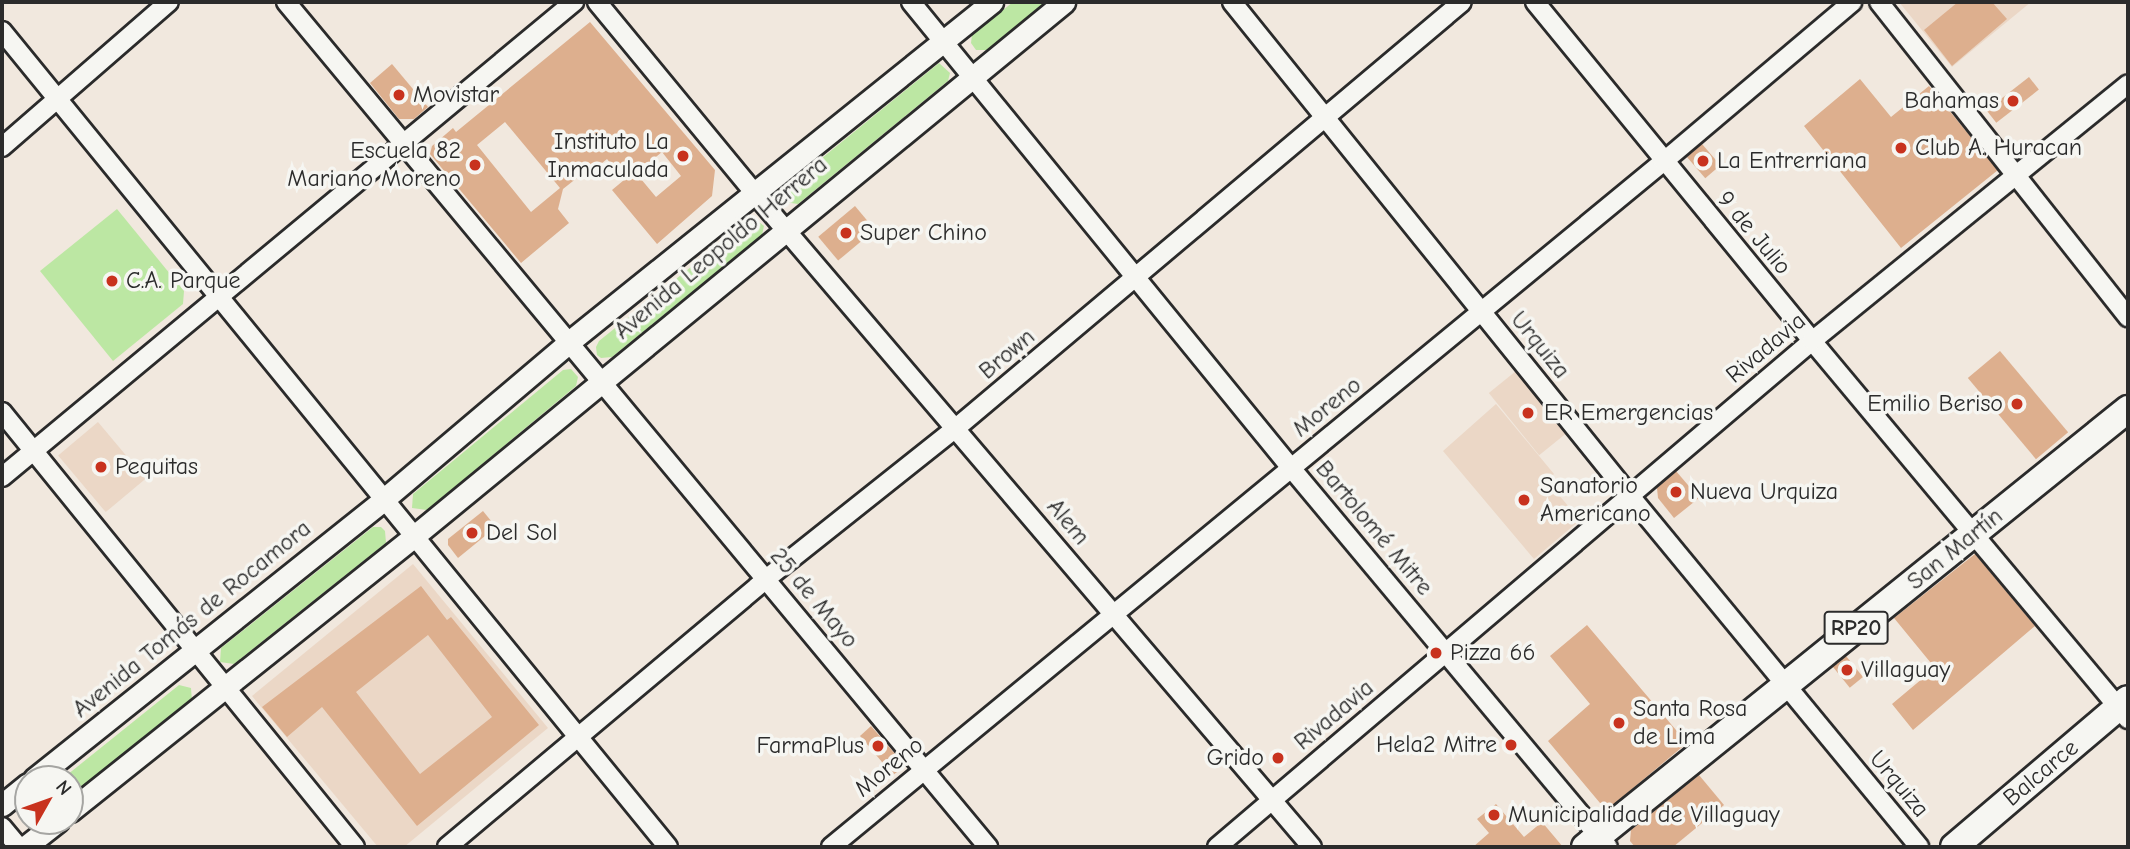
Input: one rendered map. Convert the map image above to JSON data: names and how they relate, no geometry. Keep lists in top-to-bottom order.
{
  "streets": {
    "main road": ["San Martín", "RP20", "Balcarce"],
    "street": [
      "9 de Julio",
      "Avenida Leopoldo Herrera",
      "Urquiza",
      "Rivadavia",
      "Brown",
      "Moreno",
      "Alem",
      "Bartolomé Mitre",
      "25 de Mayo",
      "Avenida Tomás de Rocamora"
    ]
  },
  "crossings": [
    ["9 de Julio", "Rivadavia"],
    ["9 de Julio", "Moreno"],
    ["9 de Julio", "San Martín"],
    ["9 de Julio", "Balcarce"],
    ["Avenida Leopoldo Herrera", "Alem"],
    ["Avenida Leopoldo Herrera", "Bartolomé Mitre"],
    ["Avenida Leopoldo Herrera", "25 de Mayo"],
    ["Avenida Leopoldo Herrera", "Avenida Tomás de Rocamora"],
    ["Urquiza", "Rivadavia"],
    ["Urquiza", "Brown"],
    ["Urquiza", "Moreno"],
    ["Urquiza", "San Martín"],
    ["Rivadavia", "Alem"],
    ["Rivadavia", "Bartolomé Mitre"],
    ["Brown", "Alem"],
    ["Brown", "Bartolomé Mitre"],
    ["Brown", "25 de Mayo"],
    ["Moreno", "Alem"],
    ["Moreno", "Bartolomé Mitre"],
    ["Moreno", "25 de Mayo"],
    ["Bartolomé Mitre", "San Martín"]
  ],
  "places": [
    "Movistar",
    "Bahamas",
    "Club A. Huracan",
    "Instituto La Inmaculada",
    "La Entrerriana",
    "Escuela 82 Mariano Moreno",
    "Super Chino",
    "C.A. Parque",
    "Emilio Beriso",
    "ER Emergencias",
    "Pequitas",
    "Nueva Urquiza",
    "Sanatorio Americano",
    "Del Sol",
    "Pizza 66",
    "Villaguay",
    "Santa Rosa de Lima",
    "Hela2 Mitre",
    "FarmaPlus",
    "Grido",
    "Municipalidad de Villaguay"
  ],
  "north": "top right"
}
